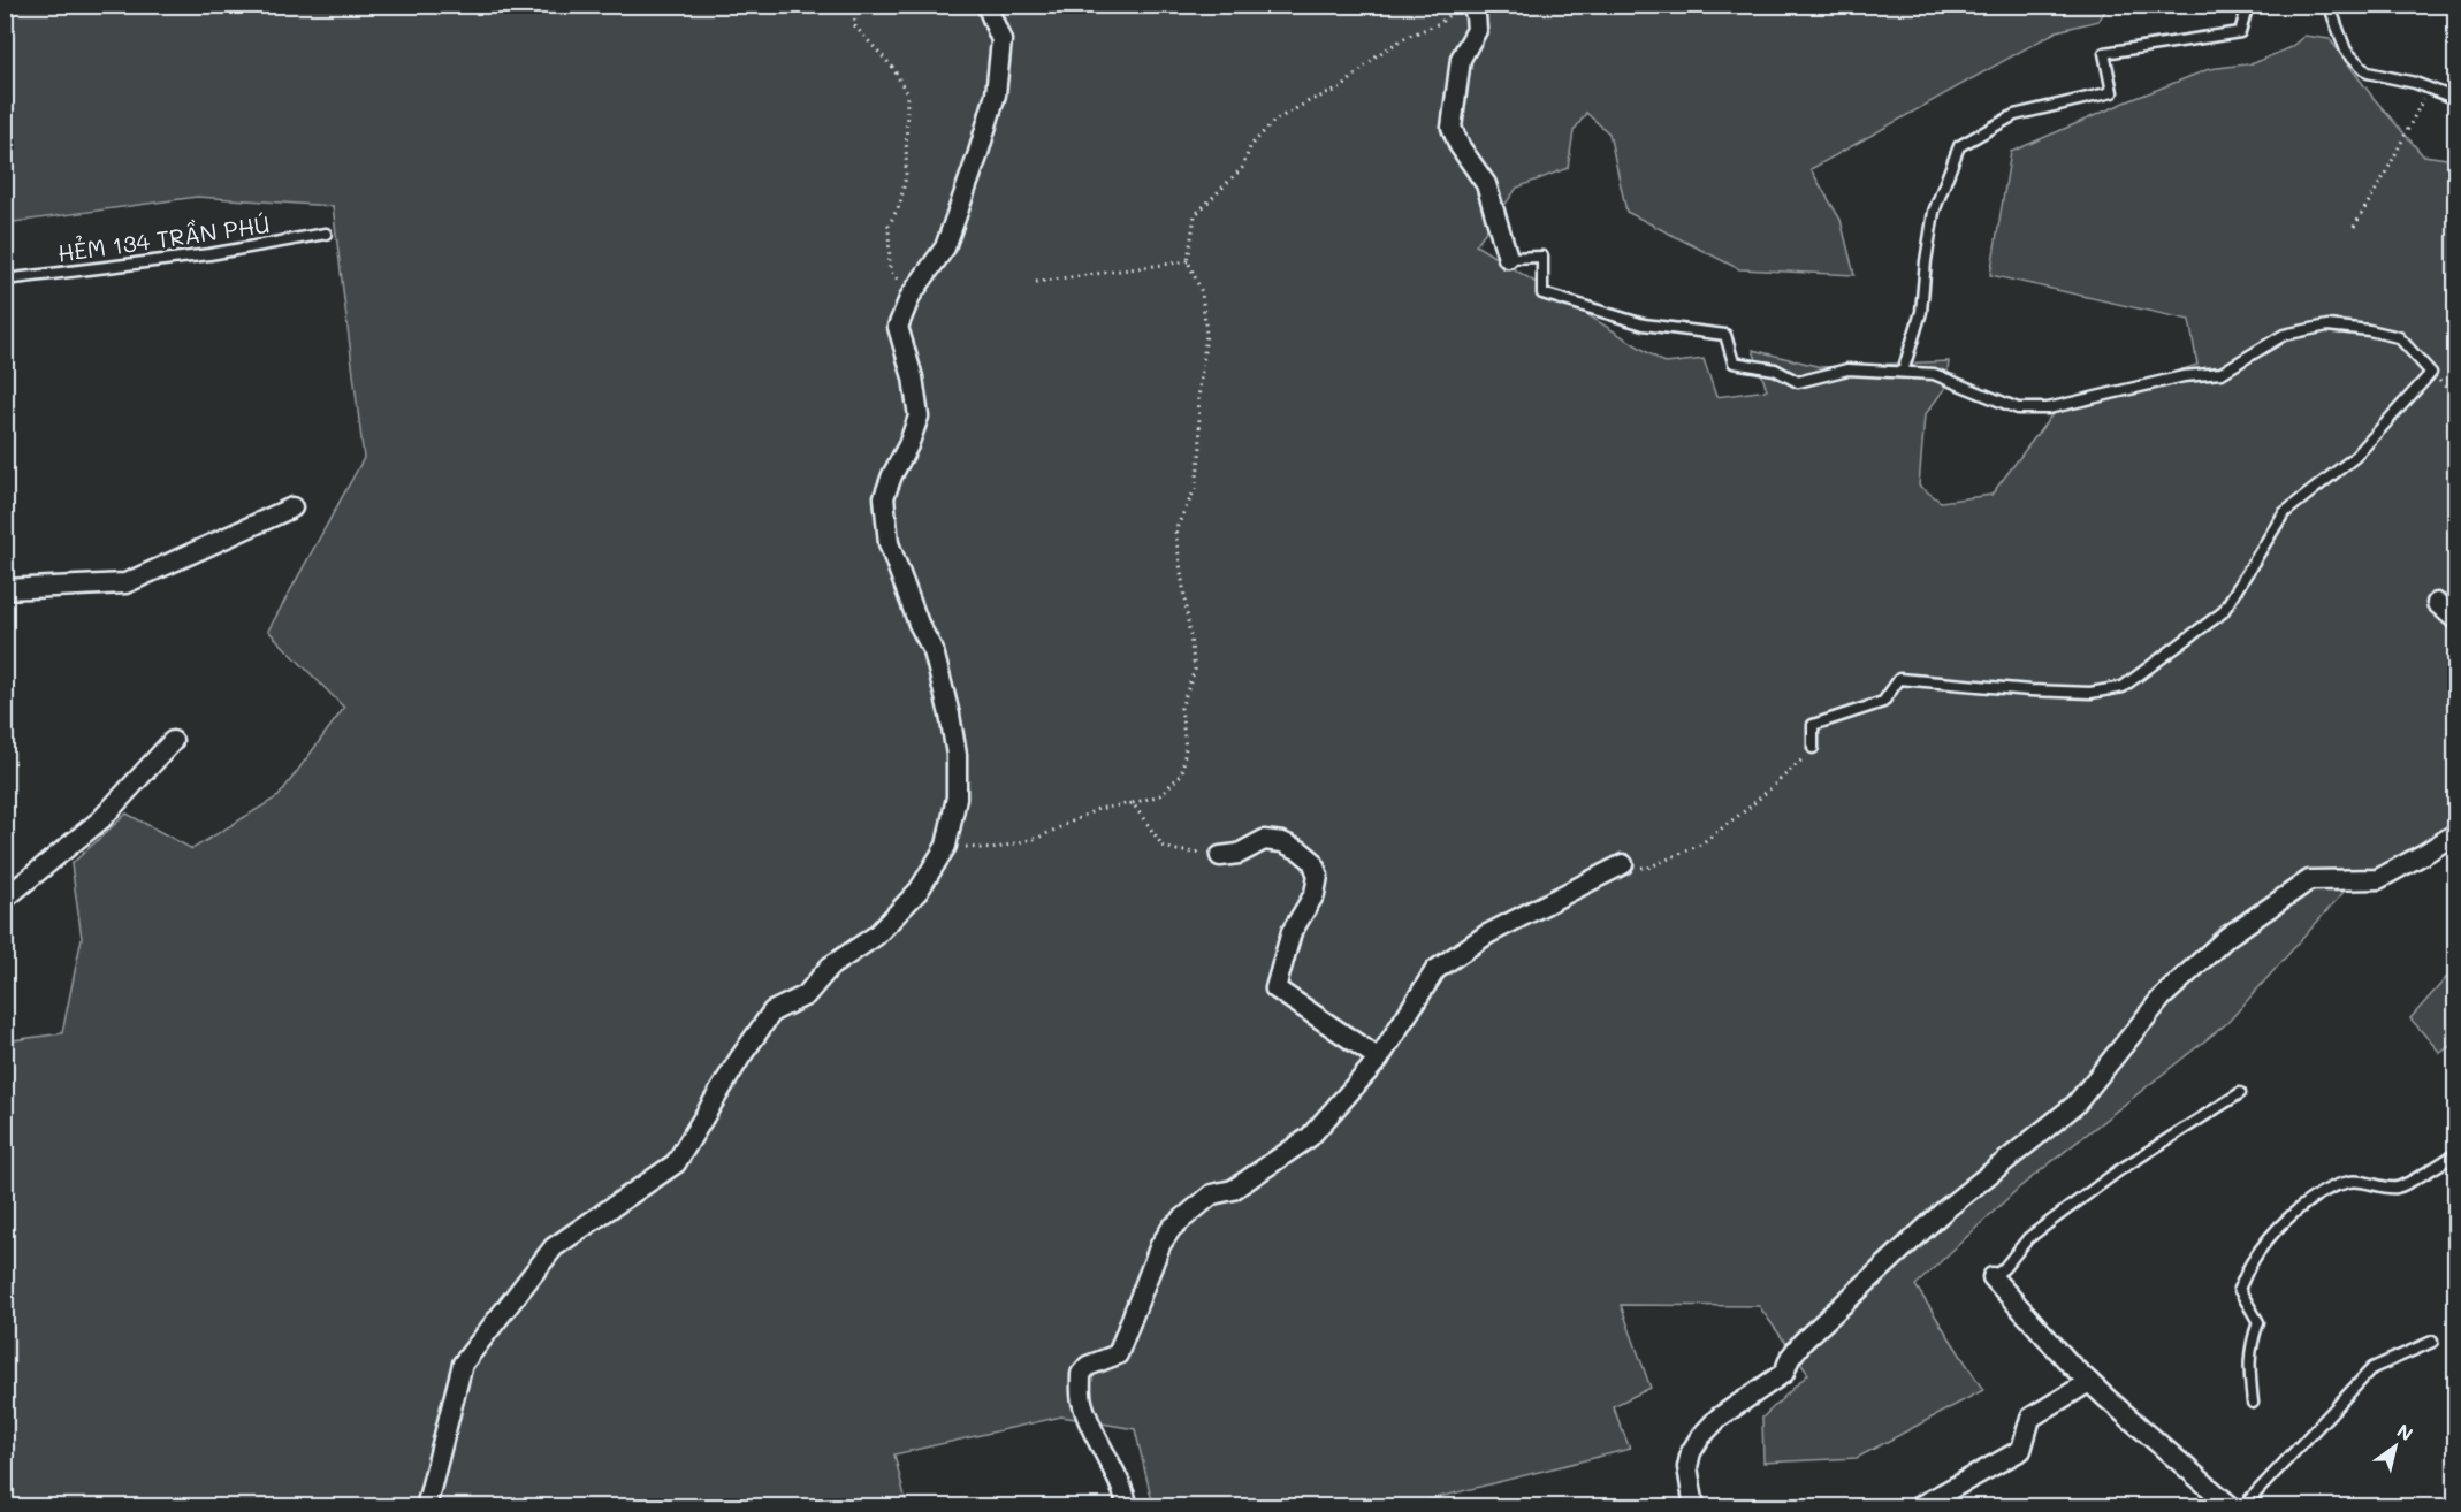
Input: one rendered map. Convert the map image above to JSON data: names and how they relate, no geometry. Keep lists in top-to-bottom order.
{
  "streets": {
    "lane": ["HẺM 134 TRẦN PHÚ"]
  },
  "north": "top right"
}
